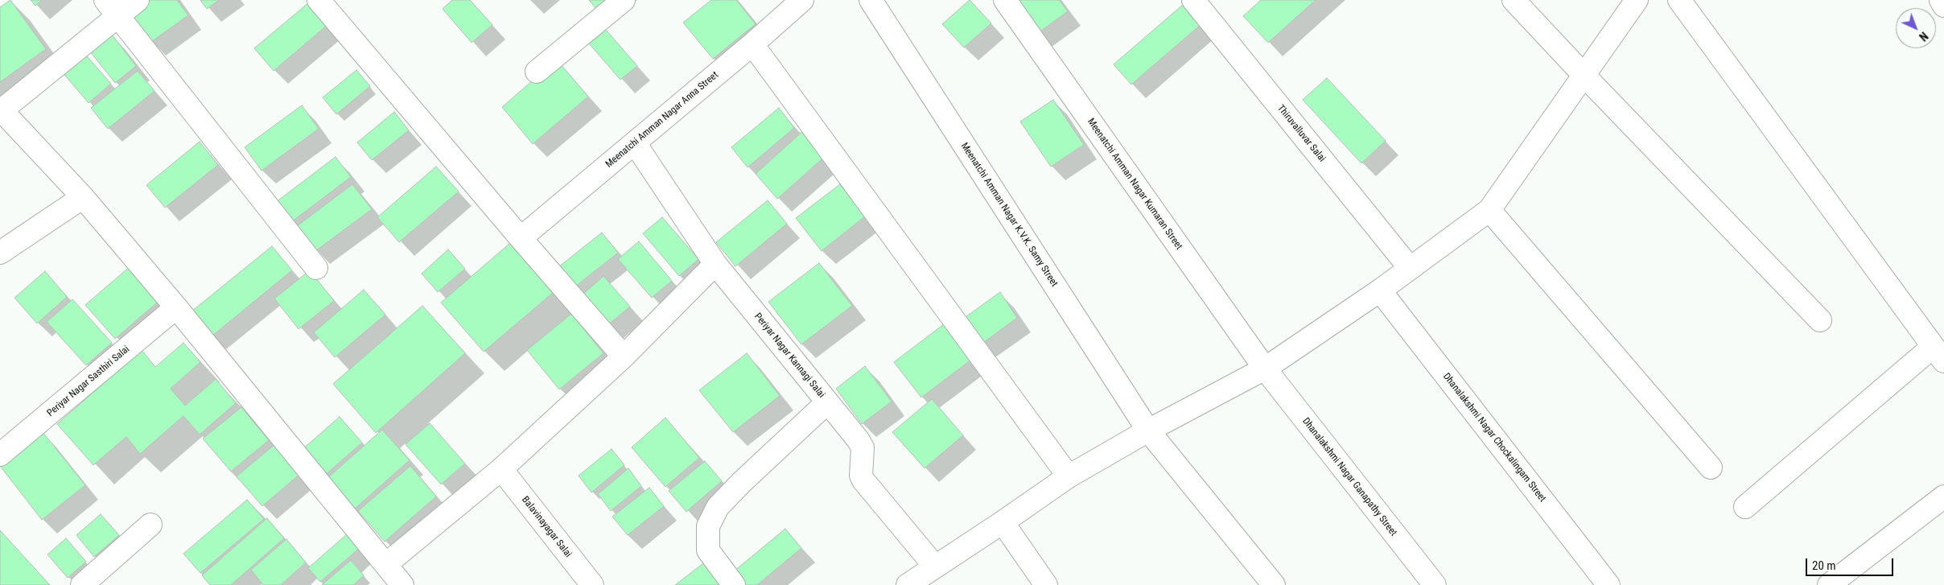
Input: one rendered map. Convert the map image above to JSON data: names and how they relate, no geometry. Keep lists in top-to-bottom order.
{
  "streets": {
    "street": [
      "Meenatchi Amman Nagar Anna Street",
      "Thiruvalluvar Salai",
      "Meenatchi Amman Nagar Kumaran Street",
      "Meenatchi Amman Nagar K.V.K. Samy Street",
      "Periyar Nagar Kannagi Salai",
      "Periyar Nagar Sasthiri Salai",
      "Dhanalakshmi Nagar Chockalingam Street",
      "Dhanalakshmi Nagar Ganapathy Street",
      "Balavinayagar Salai"
    ]
  },
  "crossings": [
    ["Meenatchi Amman Nagar Anna Street", "Periyar Nagar Kannagi Salai"],
    ["Meenatchi Amman Nagar Kumaran Street", "Dhanalakshmi Nagar Ganapathy Street"]
  ],
  "scale_bar": "20 m",
  "north": "bottom right"
}
